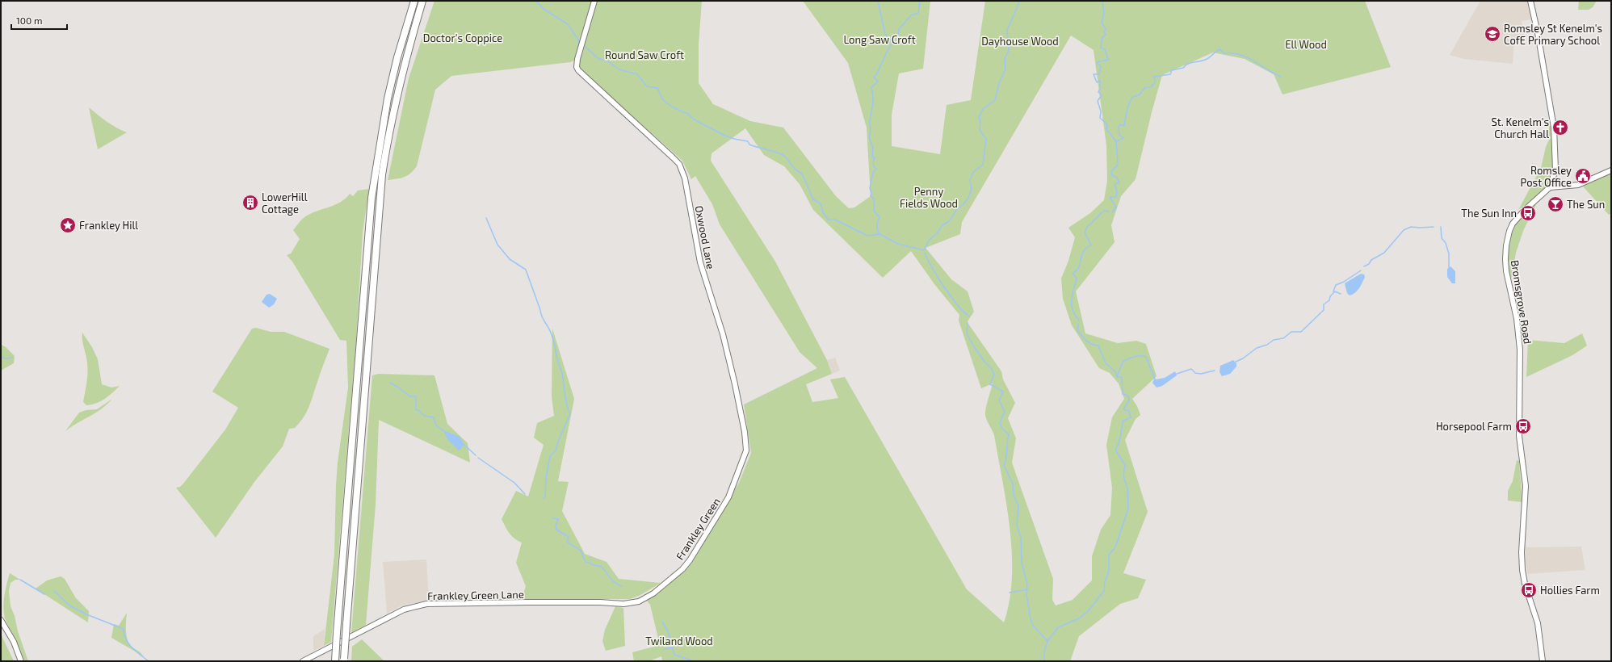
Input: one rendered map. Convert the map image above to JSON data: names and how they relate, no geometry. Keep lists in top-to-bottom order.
{
  "streets": {
    "street": [
      "Oxwood Lane",
      "Bromsgrove Road",
      "Frankley Green",
      "Frankley Green Lane"
    ]
  },
  "crossings": [
    ["Oxwood Lane", "Frankley Green"],
    ["Frankley Green", "Frankley Green Lane"]
  ],
  "parks": [
    "Doctor's Coppice",
    "Long Saw Croft",
    "Dayhouse Wood",
    "Ell Wood",
    "Round Saw Croft",
    "Penny Fields Wood",
    "Twiland Wood"
  ],
  "places": {
    "school or university": ["Romsley St Kenelm's CofE Primary School"],
    "church": ["St. Kenelm's Church Hall"],
    "public building": ["Romsley Post Office"],
    "building": ["LowerHill Cottage"],
    "bar": ["The Sun"],
    "bus stop": ["The Sun Inn", "Horsepool Farm", "Hollies Farm"],
    "place": ["Frankley Hill"]
  },
  "scale_bar": "100 m"
}
